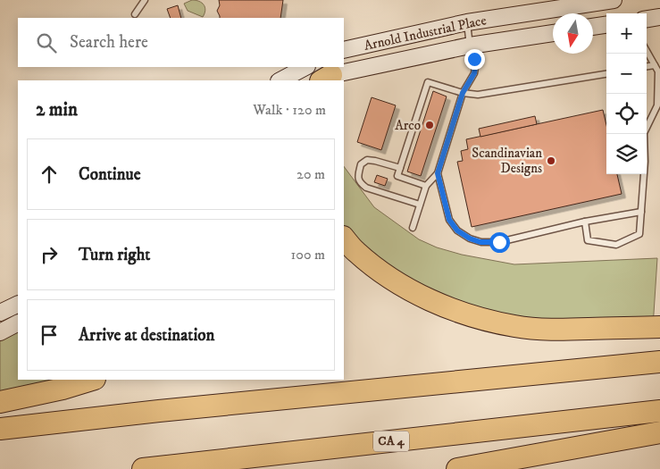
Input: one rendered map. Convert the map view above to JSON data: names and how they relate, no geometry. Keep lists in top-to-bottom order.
{
  "streets": {
    "highway": ["CA 4"],
    "street": ["Arnold Industrial Place"]
  },
  "places": ["Arco", "Scandinavian Designs"],
  "north": "bottom",
  "page": {
    "map_buttons": ["+", "−"],
    "search": "Search here",
    "heading": ["2 min", "Walk · 120 m"],
    "list": [
      ["Continue", "20 m"],
      ["Turn right", "100 m"],
      "Arrive at destination"
    ]
  }
}
